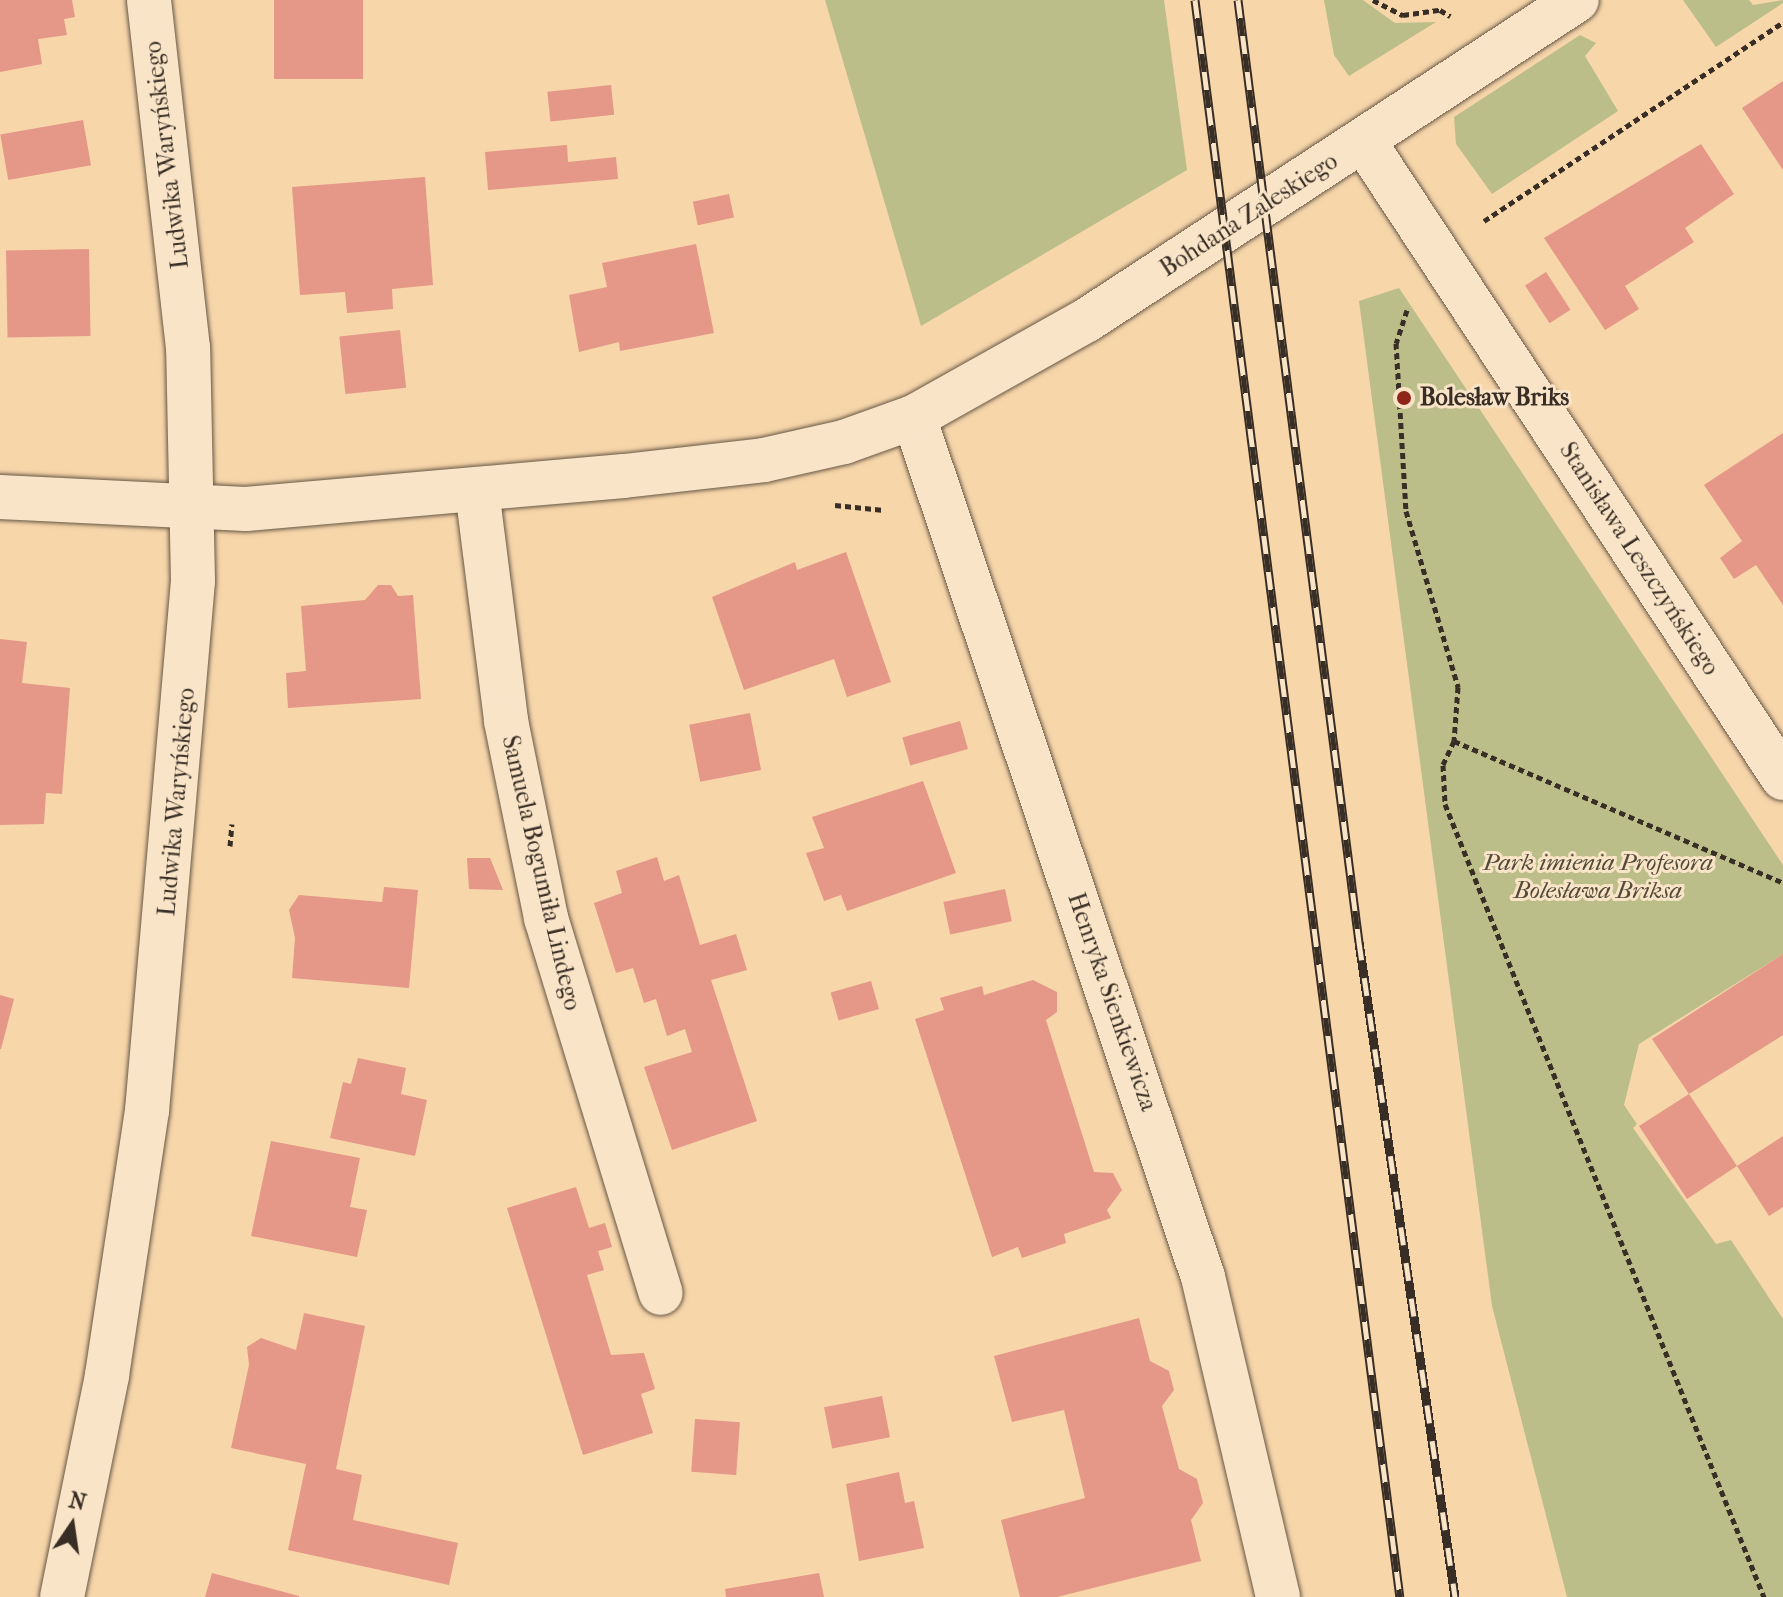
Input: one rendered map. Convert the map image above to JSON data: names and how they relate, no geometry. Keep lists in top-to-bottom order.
{
  "streets": {
    "street": [
      "Ludwika Waryńskiego",
      "Bohdana Zaleskiego",
      "Stanisława Leszczyńskiego",
      "Samuela Bogumiła Lindego",
      "Henryka Sienkiewicza"
    ]
  },
  "crossings": [
    ["Bohdana Zaleskiego", "Stanisława Leszczyńskiego"],
    ["Bohdana Zaleskiego", "Henryka Sienkiewicza"]
  ],
  "parks": ["Park imienia Profesora Bolesława Briksa"],
  "places": ["Bolesław Briks"],
  "north": "top"
}
